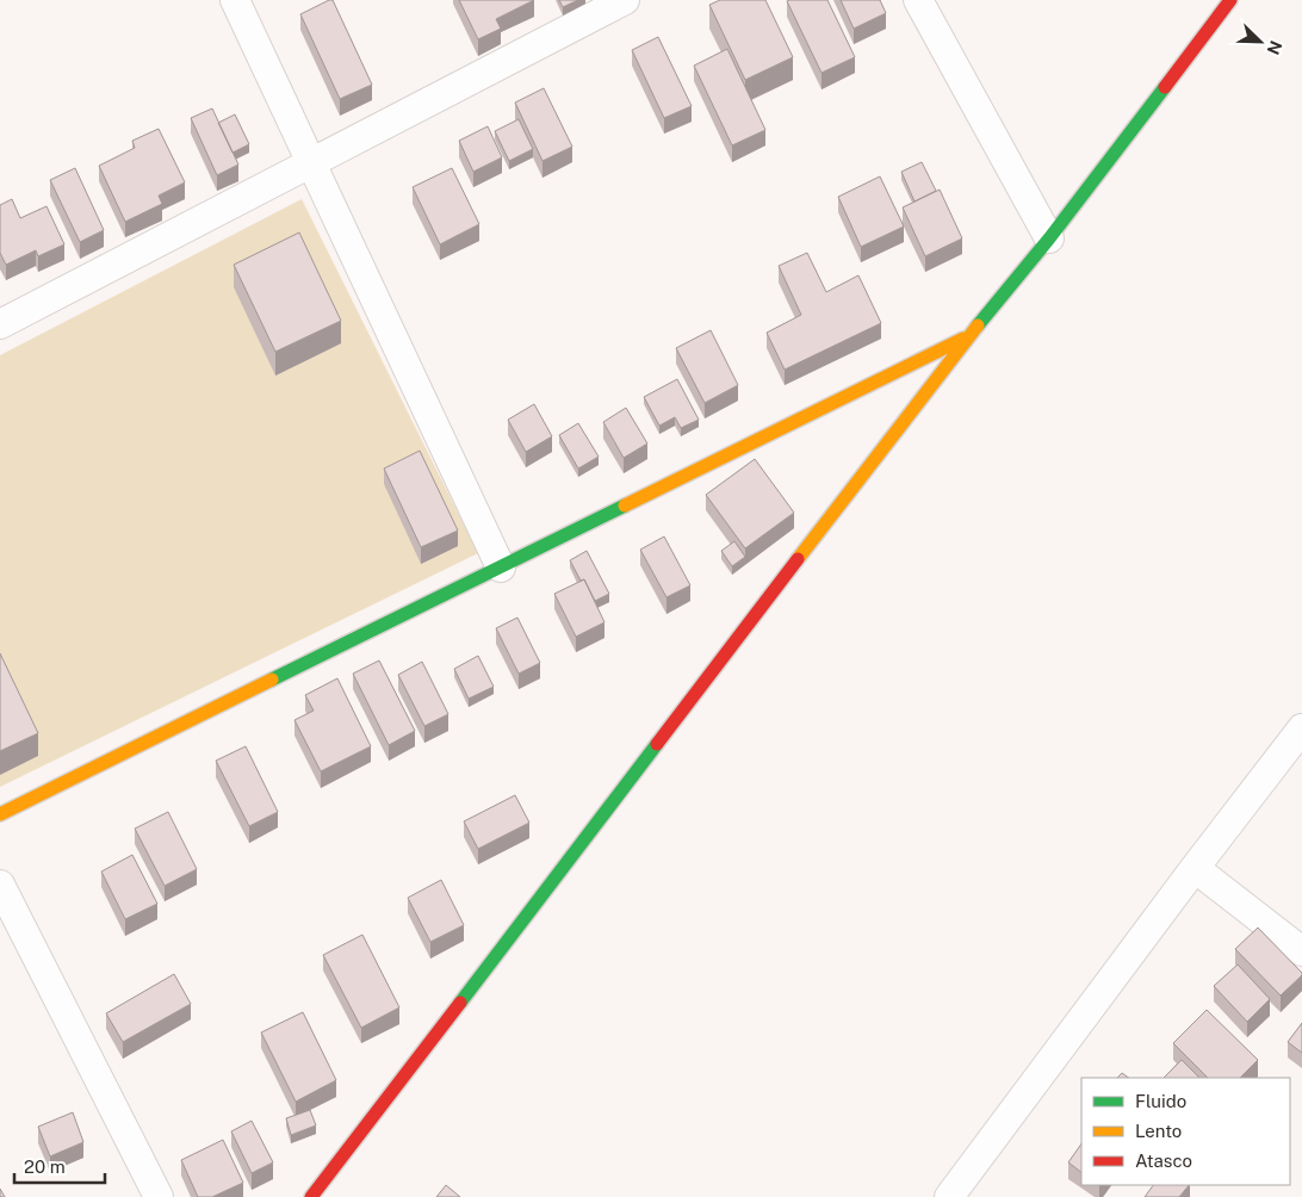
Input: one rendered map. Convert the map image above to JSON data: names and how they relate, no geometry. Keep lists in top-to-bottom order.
{
  "legend": ["Fluido", "Lento", "Atasco"],
  "scale_bar": "20 m",
  "north": "bottom right"
}
